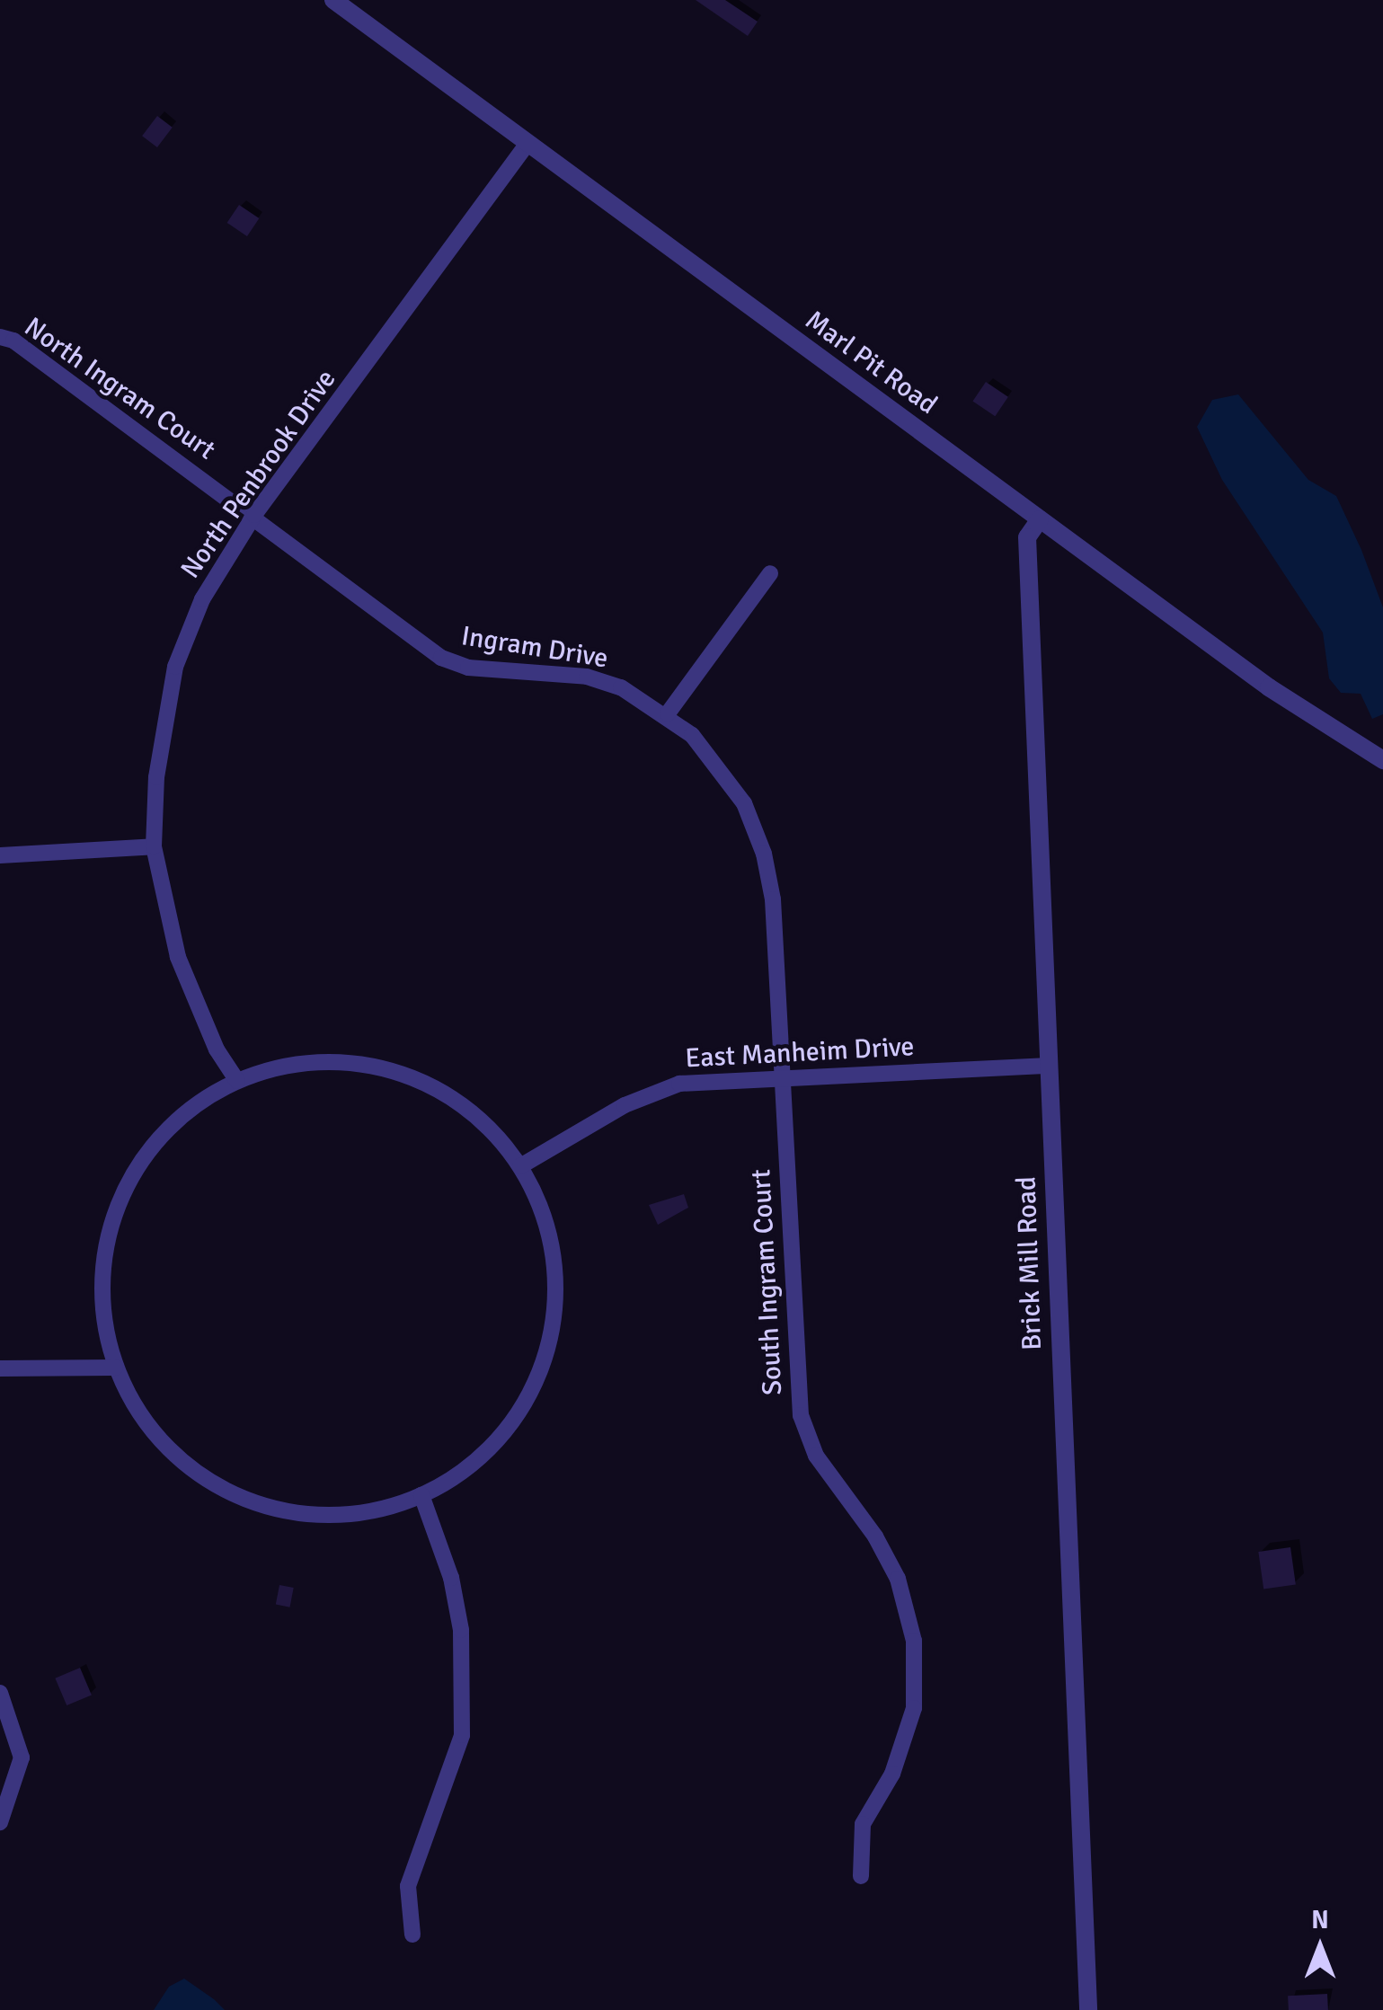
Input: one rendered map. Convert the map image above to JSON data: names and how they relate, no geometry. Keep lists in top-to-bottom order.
{
  "streets": {
    "street": [
      "Marl Pit Road",
      "North Ingram Court",
      "North Penbrook Drive",
      "Ingram Drive",
      "East Manheim Drive",
      "Brick Mill Road",
      "South Ingram Court"
    ]
  },
  "crossings": [
    ["Marl Pit Road", "North Penbrook Drive"],
    ["Marl Pit Road", "Brick Mill Road"],
    ["North Ingram Court", "North Penbrook Drive"],
    ["North Ingram Court", "Ingram Drive"],
    ["North Penbrook Drive", "Ingram Drive"],
    ["Ingram Drive", "East Manheim Drive"],
    ["Ingram Drive", "South Ingram Court"],
    ["East Manheim Drive", "Brick Mill Road"],
    ["East Manheim Drive", "South Ingram Court"]
  ],
  "north": "top"
}
